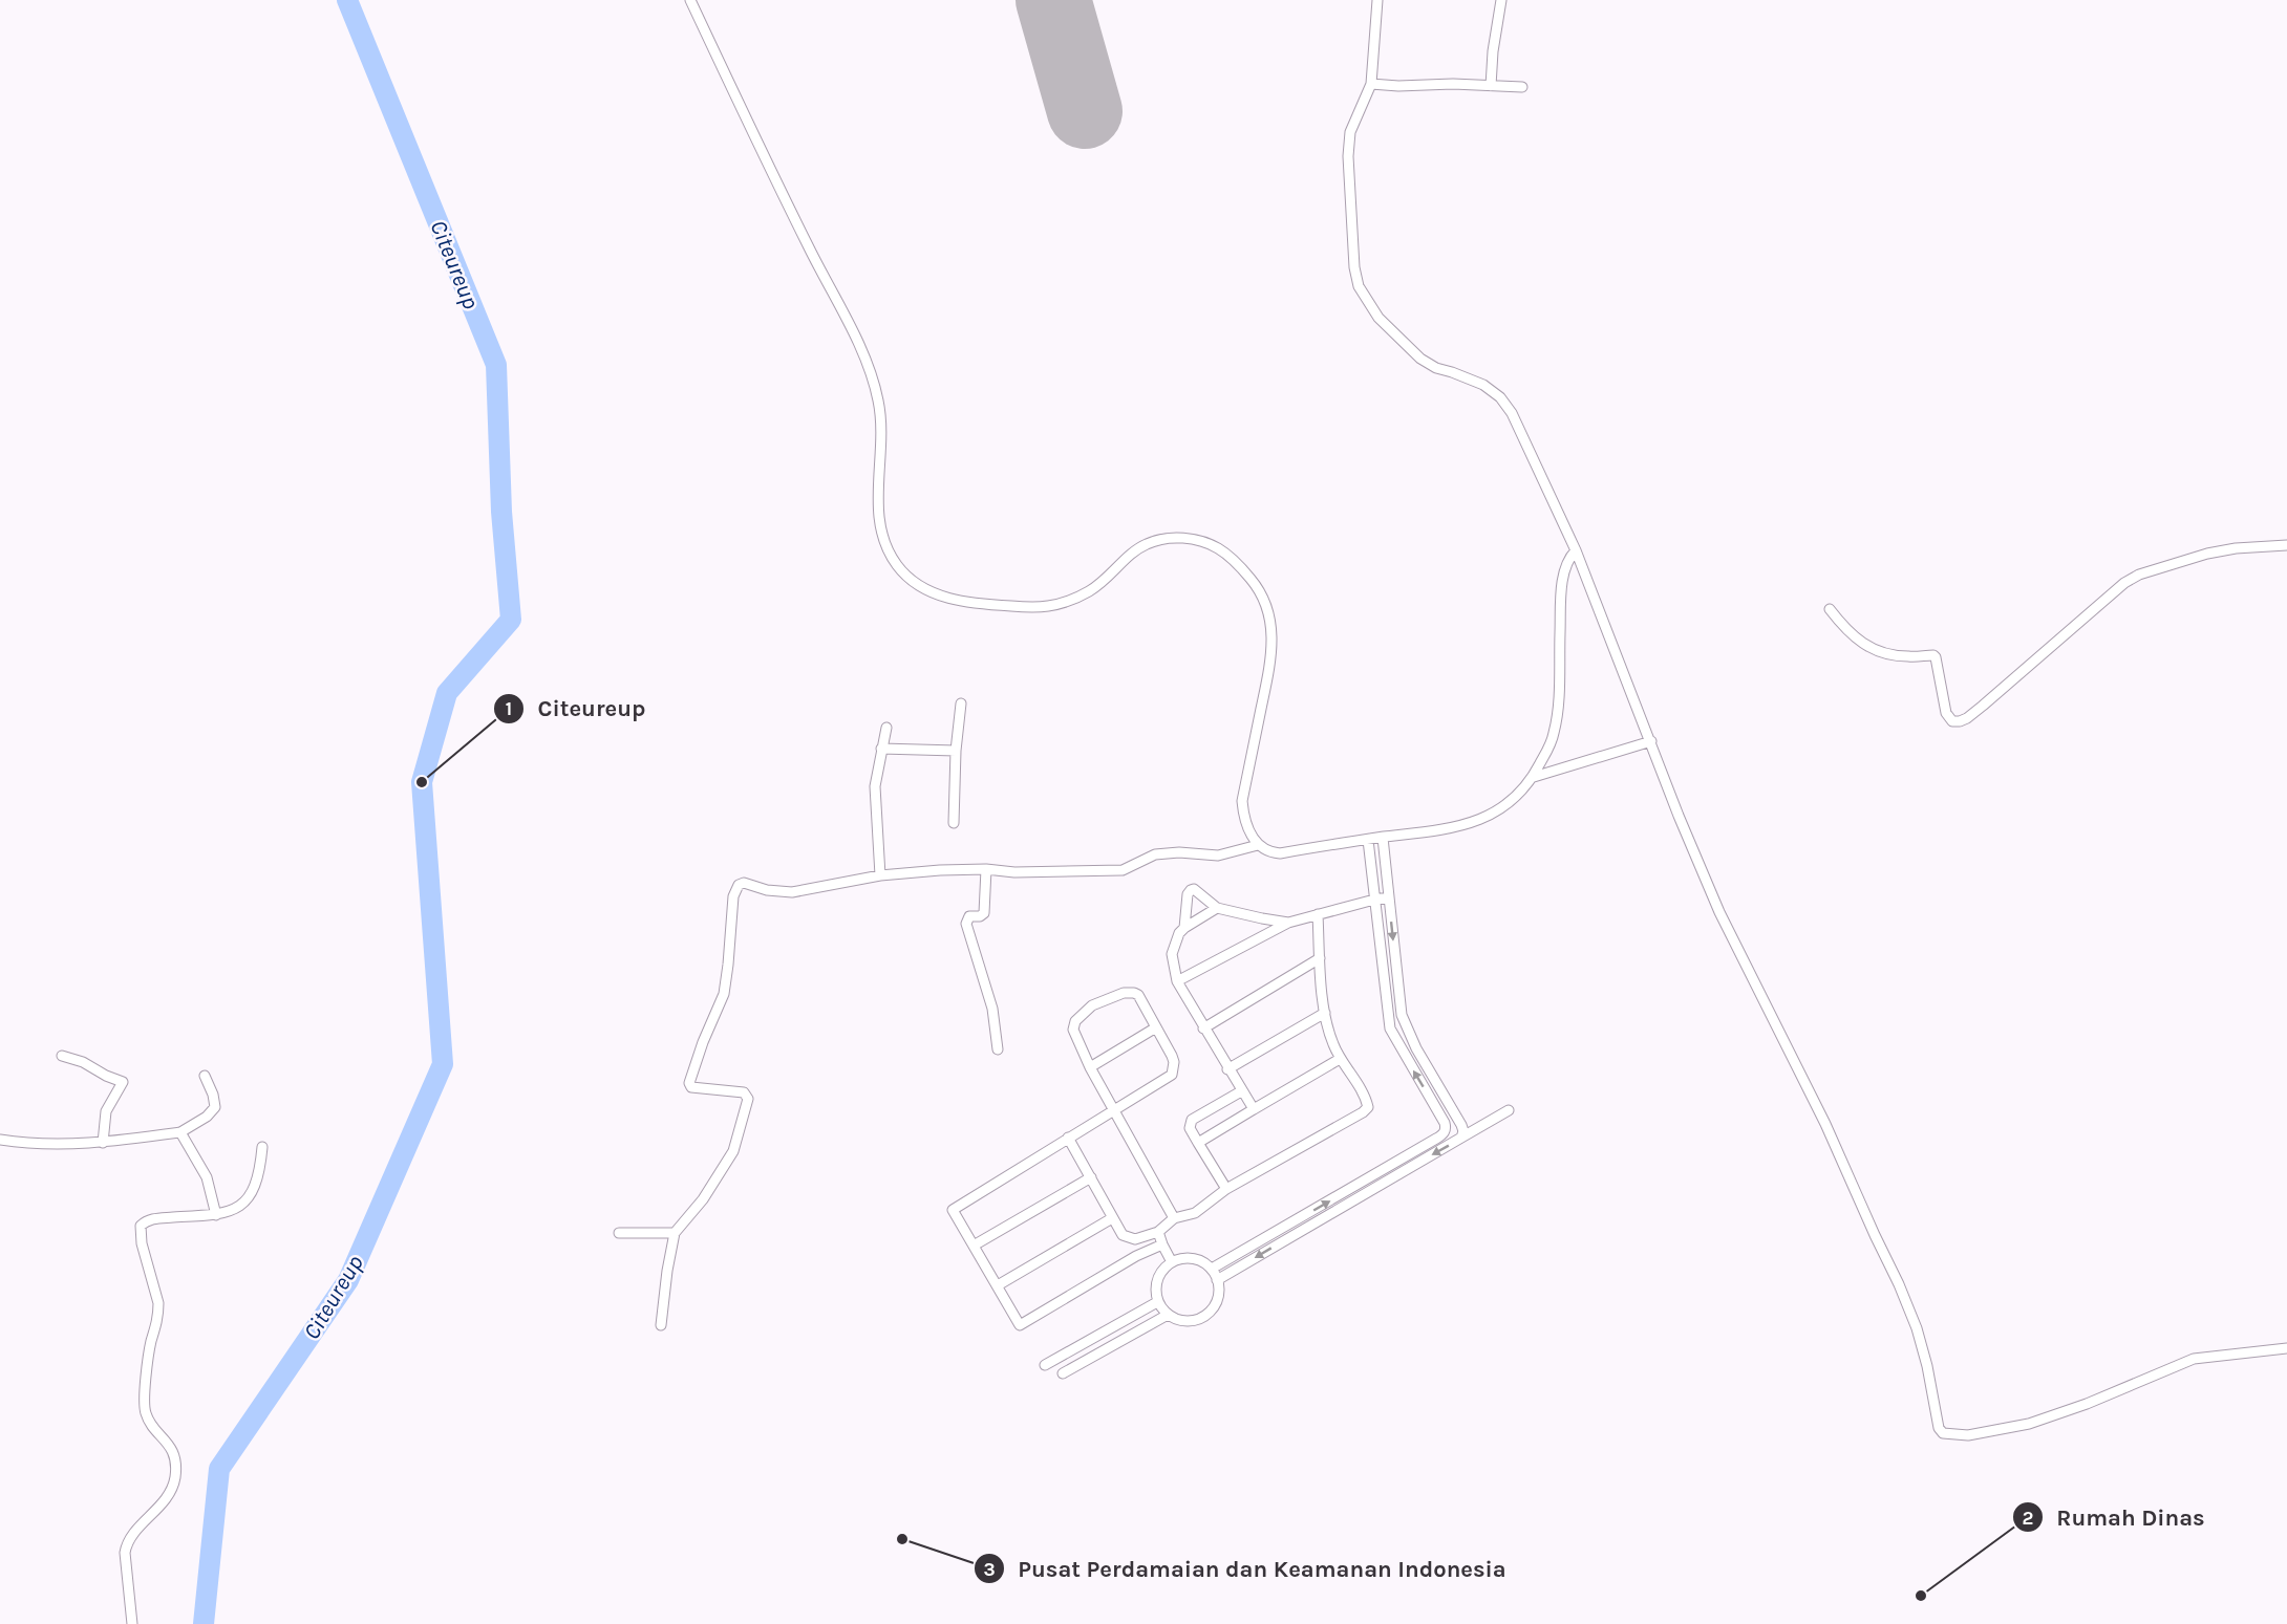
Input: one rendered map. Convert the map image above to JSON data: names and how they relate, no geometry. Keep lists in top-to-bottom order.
{
  "water": ["Citeureup"],
  "places": ["Citeureup", "Pusat Perdamaian dan Keamanan Indonesia", "Rumah Dinas"]
}
